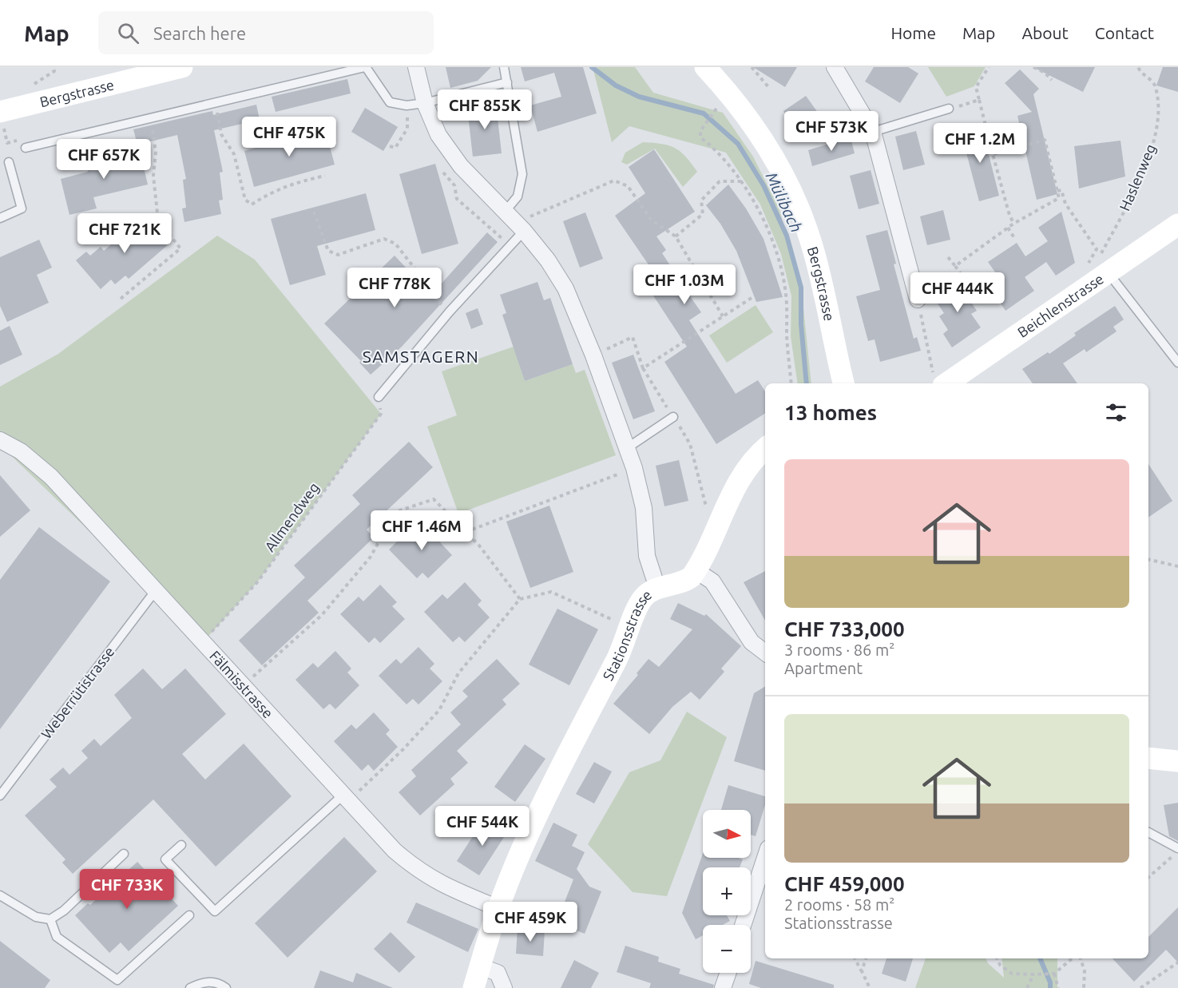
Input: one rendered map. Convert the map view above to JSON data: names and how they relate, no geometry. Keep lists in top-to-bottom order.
{
  "streets": {
    "street": [
      "Bergstrasse",
      "Beichlenstrasse",
      "Stationsstrasse",
      "Fälmisstrasse"
    ],
    "lane": ["Weberrütistrasse"],
    "path": ["Haslenweg", "Allmendweg"]
  },
  "crossings": [
    ["Haslenweg", "Beichlenstrasse"],
    ["Allmendweg", "Fälmisstrasse"],
    ["Stationsstrasse", "Fälmisstrasse"],
    ["Fälmisstrasse", "Weberrütistrasse"]
  ],
  "districts": ["SAMSTAGERN"],
  "water": ["Mülibach"],
  "north": "right",
  "page": {
    "header": "Map",
    "search": "Search here",
    "nav": [
      "Home",
      "Map",
      "About",
      "Contact"
    ],
    "price": [
      "CHF 855K",
      "CHF 573K",
      "CHF 475K",
      "CHF 1.2M",
      "CHF 657K",
      "CHF 721K",
      "CHF 1.03M",
      "CHF 778K",
      "CHF 444K",
      "CHF 1.46M",
      "CHF 544K",
      "CHF 733K",
      "CHF 459K"
    ],
    "heading": "13 homes",
    "list": [
      {
        "name": "CHF 733,000",
        "note": "3 rooms · 86 m² · Apartment"
      },
      {
        "name": "CHF 459,000",
        "note": "2 rooms · 58 m² · Stationsstrasse"
      }
    ],
    "map_buttons": ["+", "−"]
  }
}
